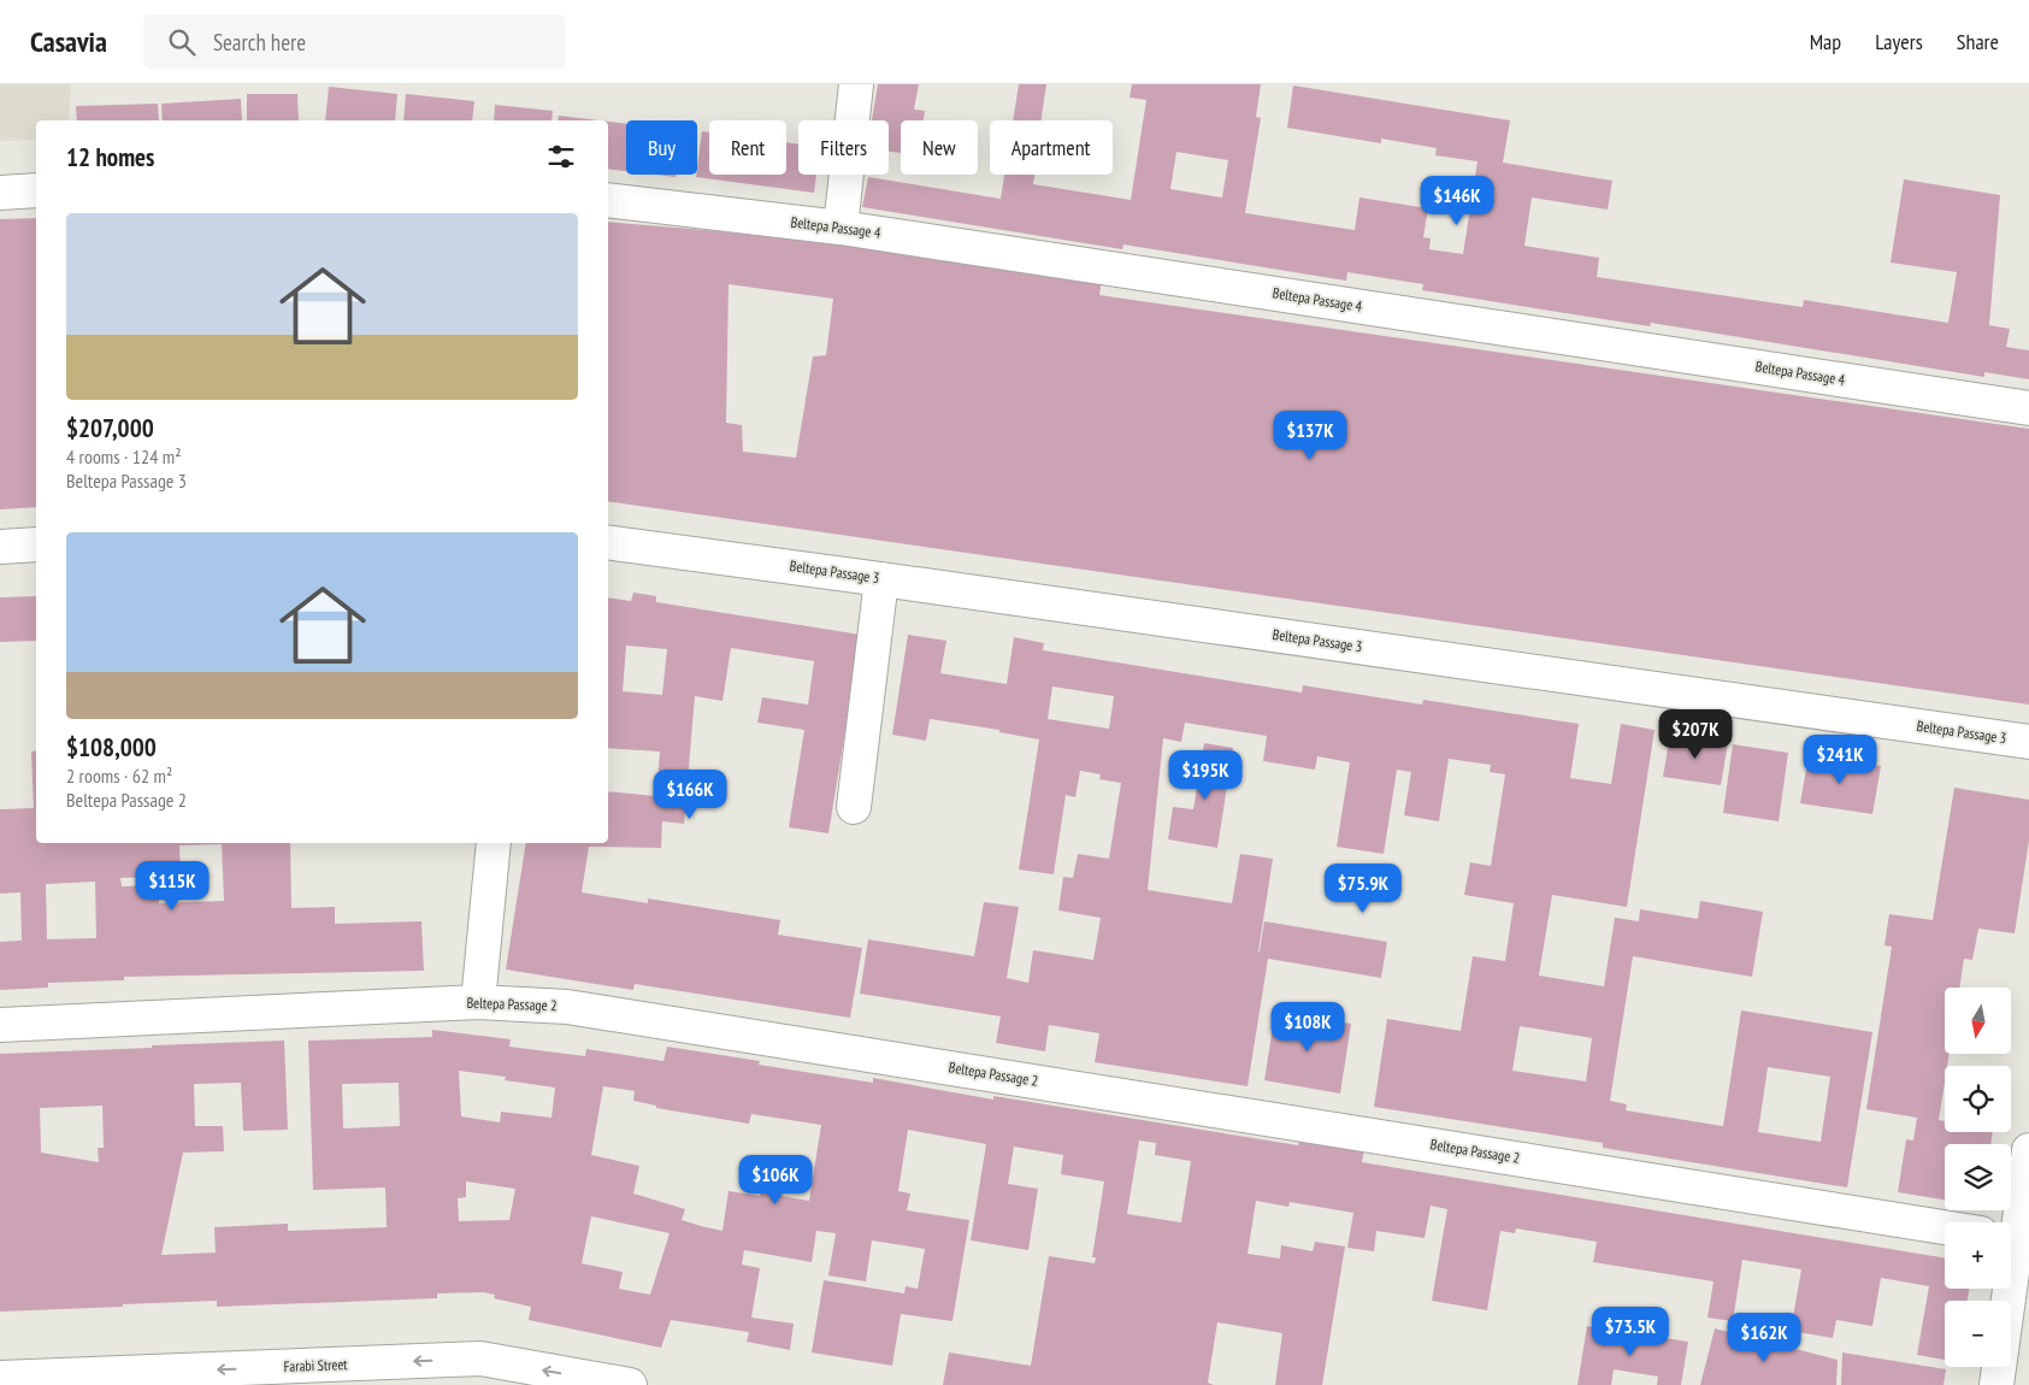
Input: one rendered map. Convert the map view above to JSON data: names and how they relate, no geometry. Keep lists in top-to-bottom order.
{
  "streets": {
    "street": [
      "Beltepa Passage 4",
      "Beltepa Passage 3",
      "Beltepa Passage 2",
      "Farabi Street"
    ]
  },
  "one_way": ["Farabi Street"],
  "north": "bottom",
  "page": {
    "header": "Casavia",
    "search": "Search here",
    "nav": ["Map", "Layers", "Share"],
    "chip": [
      "Buy",
      "Rent",
      "Filters",
      "New",
      "Apartment"
    ],
    "heading": "12 homes",
    "price": [
      "$146K",
      "$137K",
      "$207K",
      "$241K",
      "$195K",
      "$166K",
      "$115K",
      "$75.9K",
      "$108K",
      "$106K",
      "$73.5K",
      "$162K"
    ],
    "list": [
      {
        "name": "$207,000",
        "note": "4 rooms · 124 m² · Beltepa Passage 3"
      },
      {
        "name": "$108,000",
        "note": "2 rooms · 62 m² · Beltepa Passage 2"
      }
    ],
    "map_buttons": ["+", "−"]
  }
}
